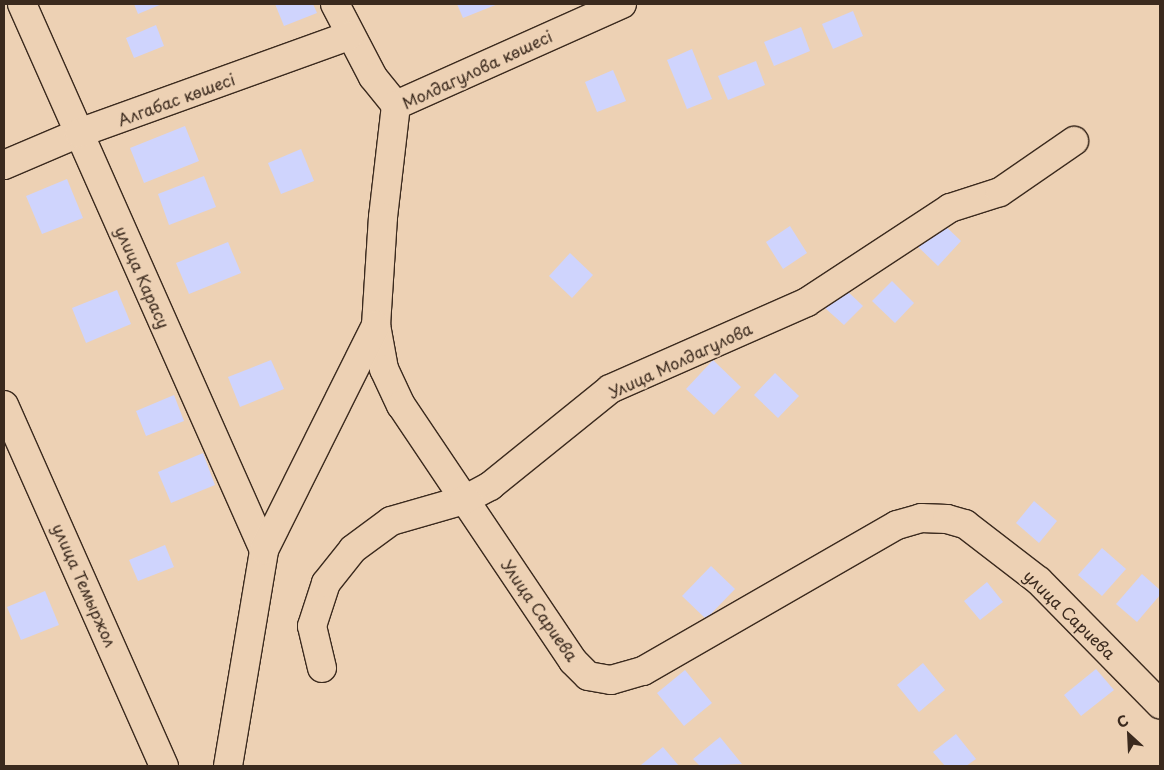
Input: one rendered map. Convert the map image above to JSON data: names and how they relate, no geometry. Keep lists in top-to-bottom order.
{
  "streets": {
    "street": [
      "Молдагулова көшесі",
      "Алгабас көшесі",
      "улица Карасу",
      "Улица Молдагулова",
      "улица Темыржол",
      "Улица Сариева",
      "улица Сариева"
    ]
  },
  "crossings": [
    ["Молдагулова көшесі", "Улица Сариева"],
    ["Алгабас көшесі", "улица Карасу"],
    ["Улица Молдагулова", "Улица Сариева"],
    ["Улица Сариева", "улица Сариева"]
  ],
  "north": "top left"
}
